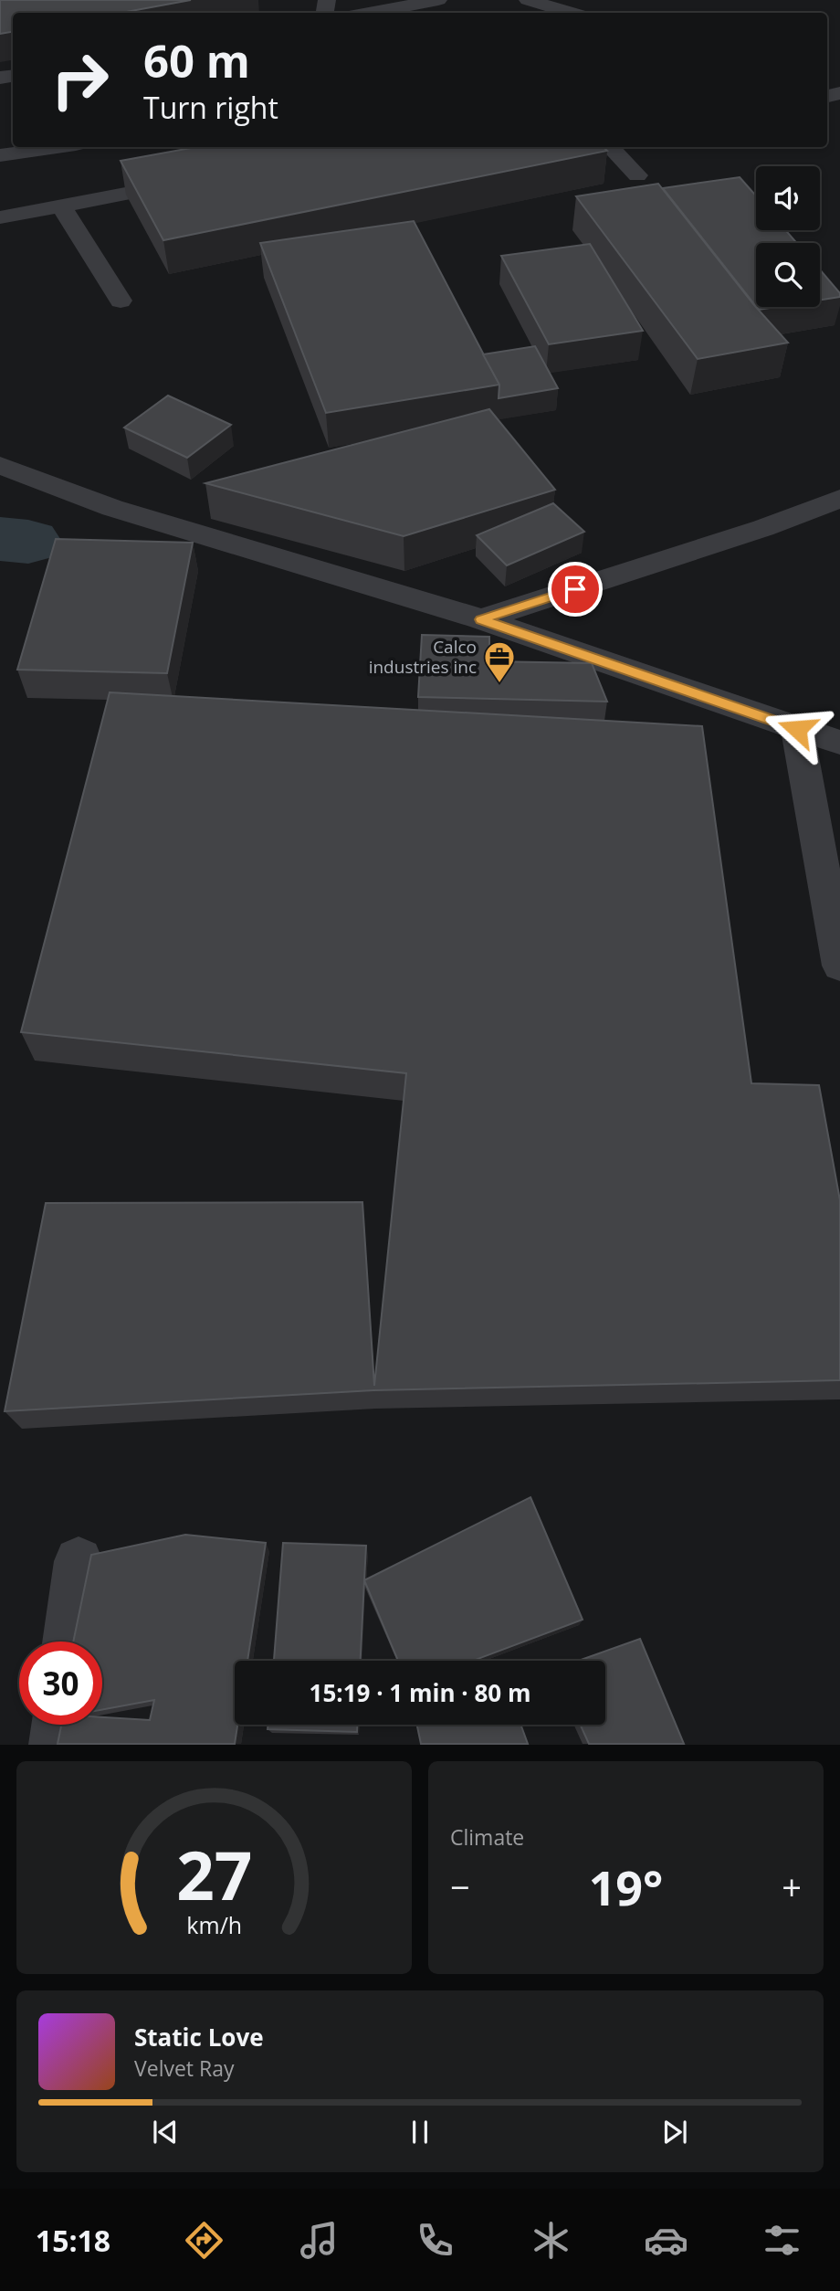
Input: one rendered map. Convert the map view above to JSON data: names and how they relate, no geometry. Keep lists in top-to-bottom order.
{
  "places": {
    "office": ["Calco industries inc"]
  },
  "page": {
    "turn": ["60 m", "Turn right"],
    "limit": "30",
    "trip": "15:19 · 1 min · 80 m",
    "tile": "Climate",
    "heat": ["−", "19°", "+"],
    "song": ["Static Love", "Velvet Ray"],
    "tabs": "15:18",
    "gauge": ["27", "km/h"]
  }
}
